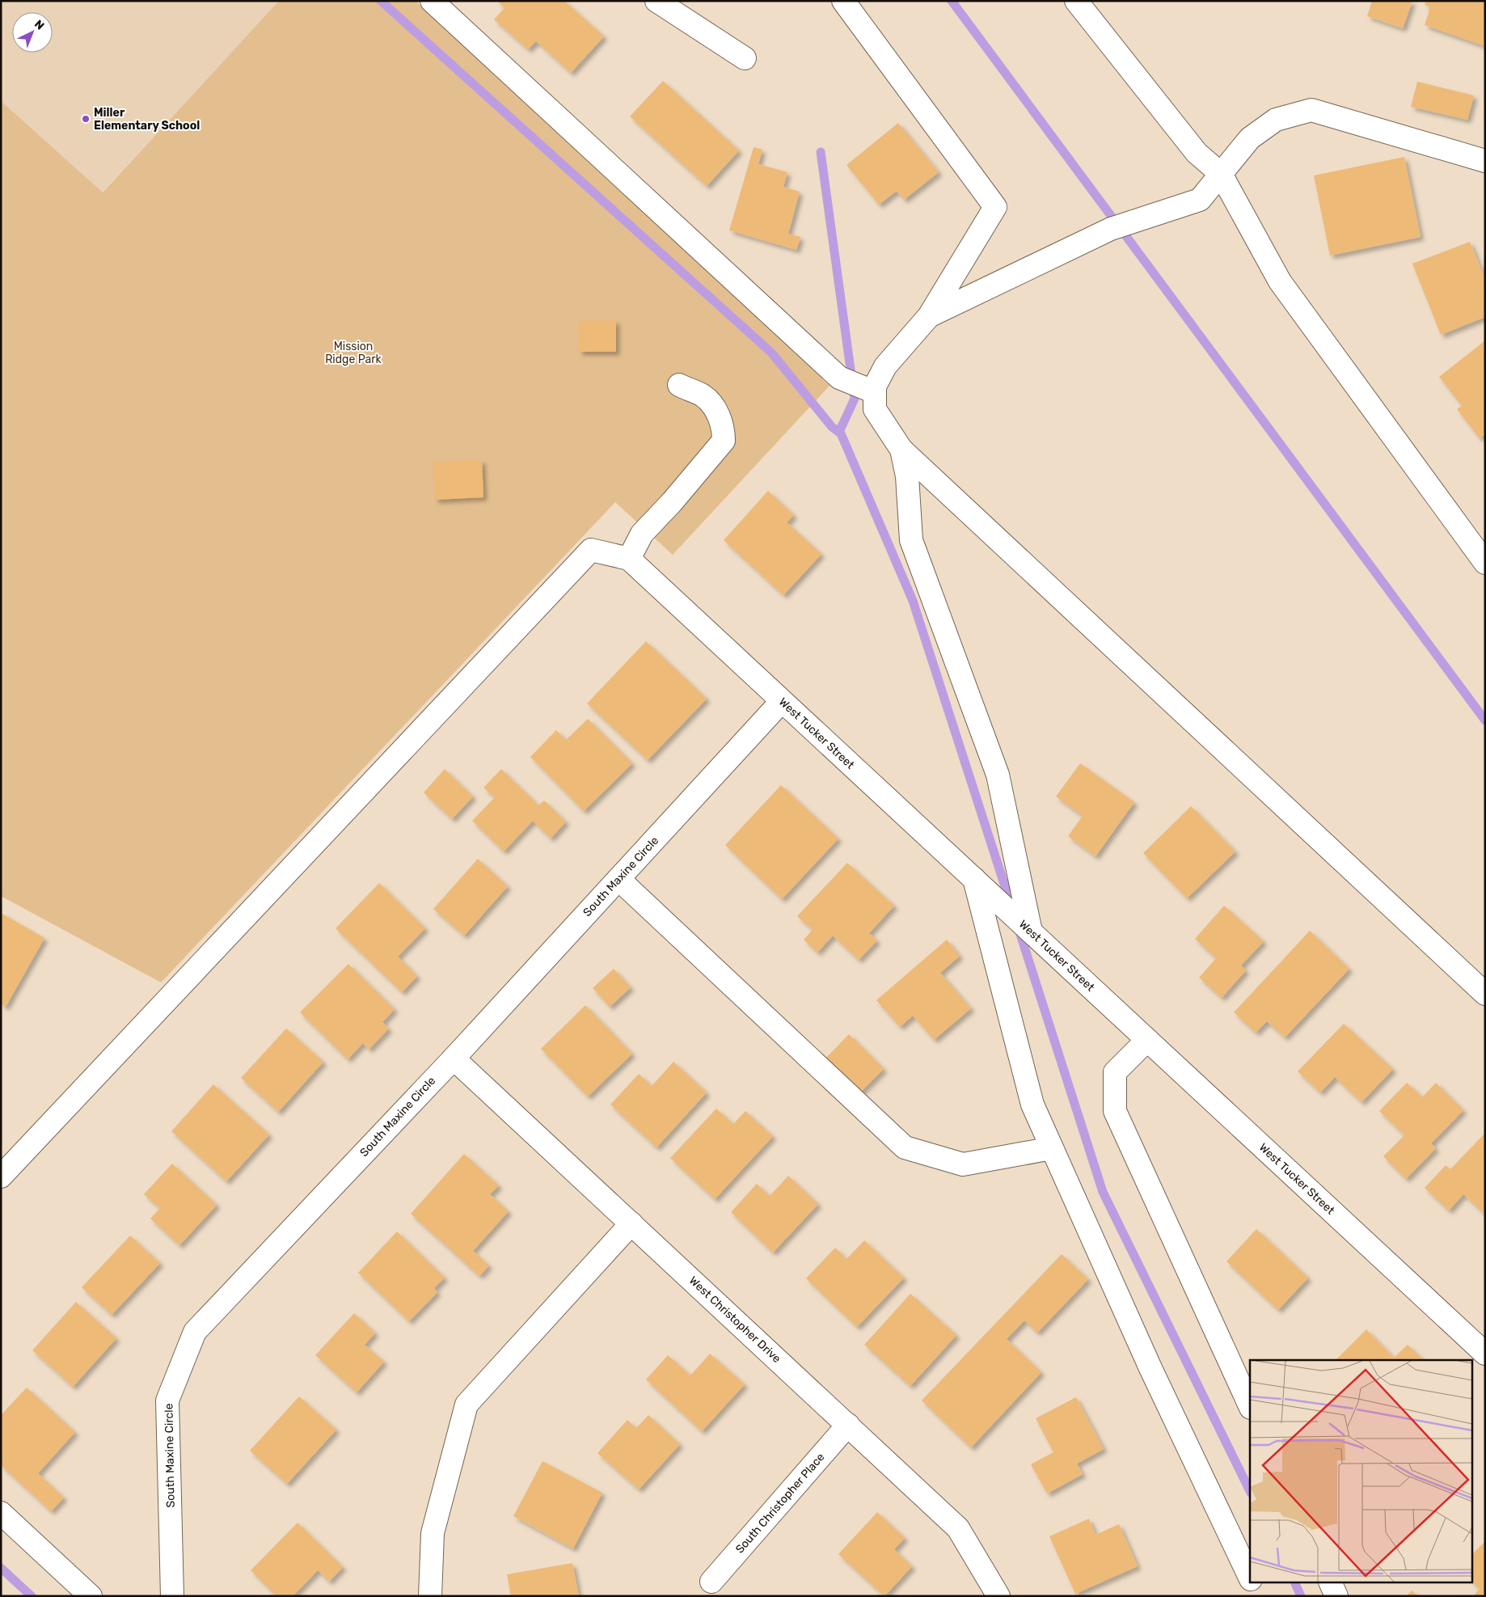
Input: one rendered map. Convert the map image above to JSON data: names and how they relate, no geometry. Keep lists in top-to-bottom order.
{
  "streets": {
    "street": [
      "West Tucker Street",
      "South Maxine Circle",
      "West Christopher Drive",
      "South Christopher Place"
    ]
  },
  "crossings": [
    ["West Tucker Street", "South Maxine Circle"],
    ["South Maxine Circle", "West Christopher Drive"],
    ["West Christopher Drive", "South Christopher Place"]
  ],
  "parks": ["Mission Ridge Park"],
  "places": ["Miller Elementary School"],
  "north": "top right"
}
